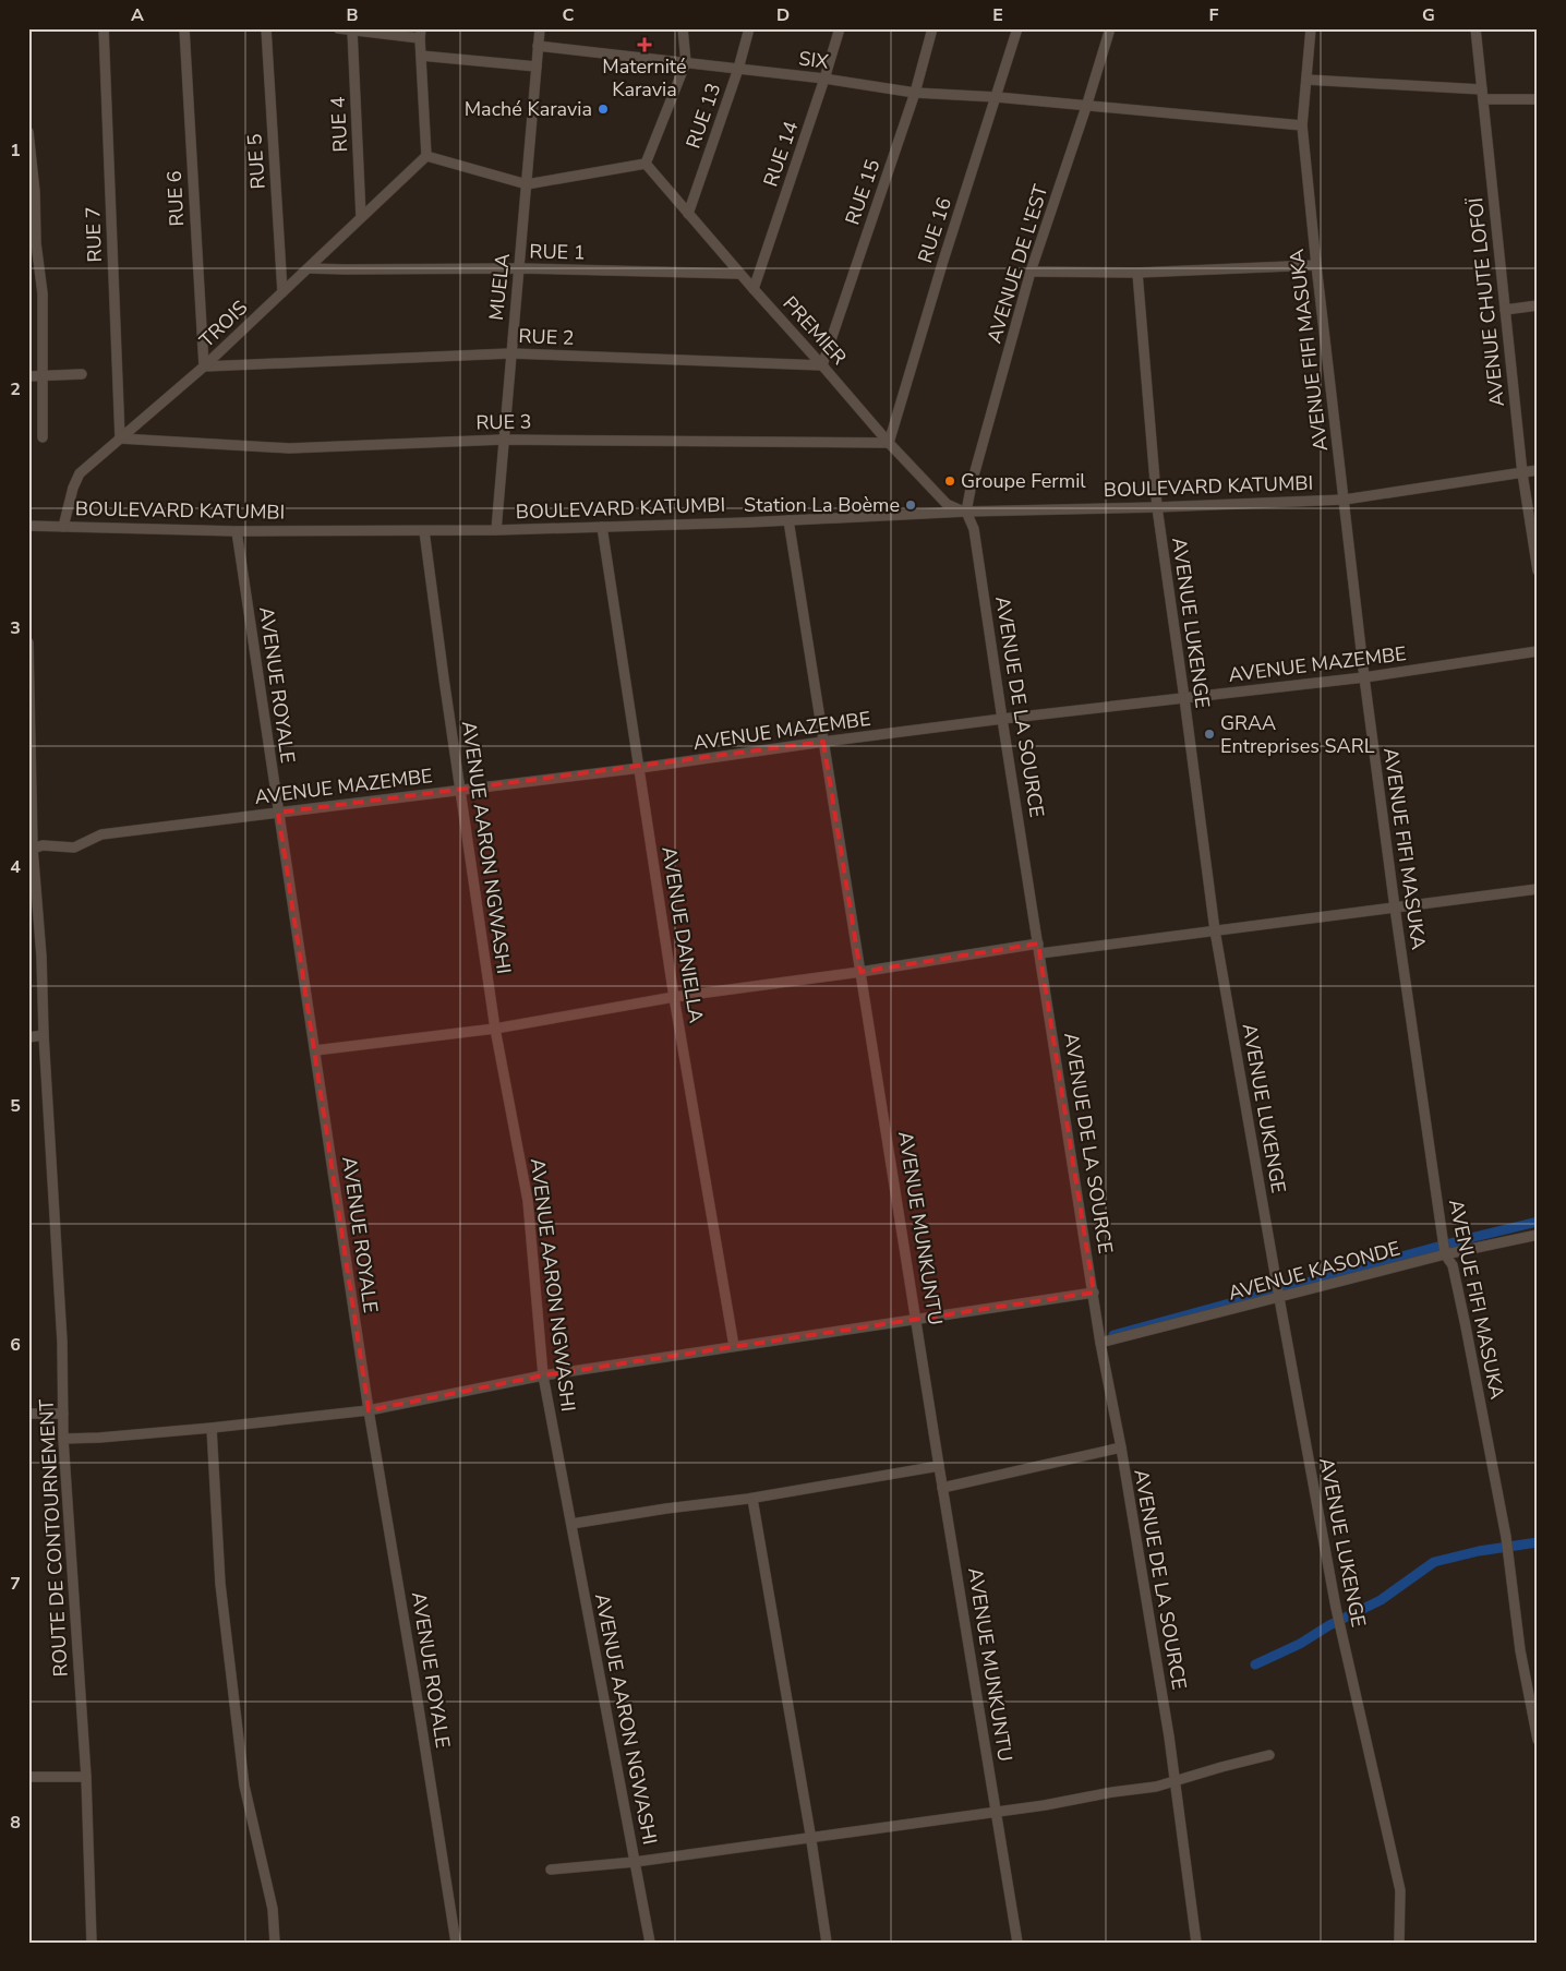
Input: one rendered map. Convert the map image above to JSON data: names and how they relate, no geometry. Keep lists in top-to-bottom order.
{
  "streets": {
    "street": [
      "SIX",
      "RUE 13",
      "RUE 4",
      "RUE 14",
      "RUE 5",
      "RUE 15",
      "RUE 6",
      "RUE 16",
      "RUE 7",
      "RUE 1",
      "AVENUE DE L'EST",
      "MUELA",
      "AVENUE CHUTE LOFOÏ",
      "TROIS",
      "PREMIER",
      "RUE 2",
      "AVENUE FIFI MASUKA",
      "RUE 3",
      "BOULEVARD KATUMBI",
      "AVENUE LUKENGE",
      "AVENUE MAZEMBE",
      "AVENUE ROYALE",
      "AVENUE DE LA SOURCE",
      "AVENUE AARON NGWASHI",
      "AVENUE DANIELLA",
      "AVENUE MUNKUNTU",
      "AVENUE KASONDE",
      "ROUTE DE CONTOURNEMENT"
    ]
  },
  "crossings": [
    ["SIX", "RUE 13"],
    ["SIX", "RUE 14"],
    ["SIX", "RUE 15"],
    ["SIX", "RUE 16"],
    ["SIX", "AVENUE DE L'EST"],
    ["SIX", "MUELA"],
    ["SIX", "AVENUE FIFI MASUKA"],
    ["RUE 13", "PREMIER"],
    ["RUE 4", "TROIS"],
    ["RUE 14", "PREMIER"],
    ["RUE 5", "TROIS"],
    ["RUE 15", "PREMIER"],
    ["RUE 15", "RUE 2"],
    ["RUE 6", "TROIS"],
    ["RUE 6", "RUE 2"],
    ["RUE 16", "PREMIER"],
    ["RUE 16", "RUE 3"],
    ["RUE 7", "TROIS"],
    ["RUE 7", "RUE 3"],
    ["RUE 1", "MUELA"],
    ["RUE 1", "TROIS"],
    ["RUE 1", "PREMIER"],
    ["AVENUE DE L'EST", "PREMIER"],
    ["AVENUE DE L'EST", "BOULEVARD KATUMBI"],
    ["AVENUE DE L'EST", "AVENUE DE LA SOURCE"],
    ["MUELA", "RUE 2"],
    ["MUELA", "RUE 3"],
    ["MUELA", "BOULEVARD KATUMBI"],
    ["AVENUE CHUTE LOFOÏ", "BOULEVARD KATUMBI"],
    ["TROIS", "RUE 2"],
    ["TROIS", "RUE 3"],
    ["TROIS", "BOULEVARD KATUMBI"],
    ["PREMIER", "RUE 2"],
    ["PREMIER", "RUE 3"],
    ["PREMIER", "BOULEVARD KATUMBI"],
    ["PREMIER", "AVENUE DE LA SOURCE"],
    ["AVENUE FIFI MASUKA", "BOULEVARD KATUMBI"],
    ["AVENUE FIFI MASUKA", "AVENUE MAZEMBE"],
    ["AVENUE FIFI MASUKA", "AVENUE KASONDE"],
    ["BOULEVARD KATUMBI", "AVENUE LUKENGE"],
    ["BOULEVARD KATUMBI", "AVENUE ROYALE"],
    ["BOULEVARD KATUMBI", "AVENUE DE LA SOURCE"],
    ["BOULEVARD KATUMBI", "AVENUE AARON NGWASHI"],
    ["BOULEVARD KATUMBI", "AVENUE DANIELLA"],
    ["BOULEVARD KATUMBI", "AVENUE MUNKUNTU"],
    ["AVENUE LUKENGE", "AVENUE MAZEMBE"],
    ["AVENUE LUKENGE", "AVENUE KASONDE"],
    ["AVENUE MAZEMBE", "AVENUE ROYALE"],
    ["AVENUE MAZEMBE", "AVENUE DE LA SOURCE"],
    ["AVENUE MAZEMBE", "AVENUE AARON NGWASHI"],
    ["AVENUE MAZEMBE", "AVENUE DANIELLA"],
    ["AVENUE MAZEMBE", "AVENUE MUNKUNTU"],
    ["AVENUE MAZEMBE", "ROUTE DE CONTOURNEMENT"],
    ["AVENUE DE LA SOURCE", "AVENUE KASONDE"]
  ],
  "places": {
    "health": ["Maternité Karavia"],
    "other": [
      "Maché Karavia",
      "Groupe Fermil",
      "Station La Boème",
      "GRAA Entreprises SARL"
    ]
  },
  "grid": {
    "columns": [
      "A",
      "B",
      "C",
      "D",
      "E",
      "F",
      "G"
    ],
    "rows": [
      "1",
      "2",
      "3",
      "4",
      "5",
      "6",
      "7",
      "8"
    ]
  }
}
